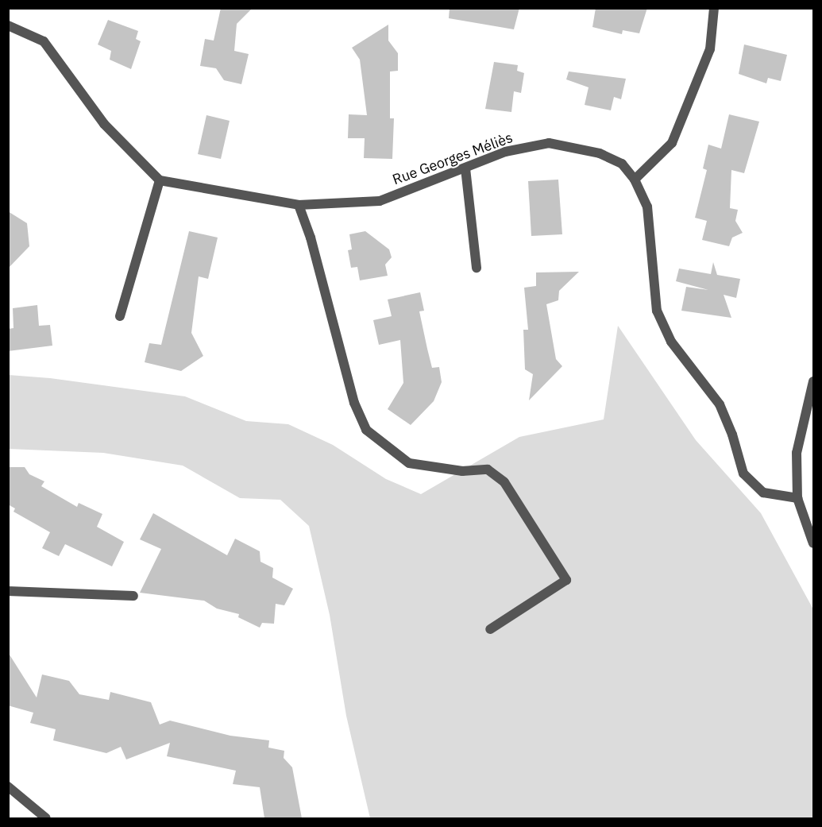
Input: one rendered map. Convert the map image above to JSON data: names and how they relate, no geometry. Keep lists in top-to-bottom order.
{
  "streets": {
    "street": ["Rue Georges Méliès"]
  }
}
